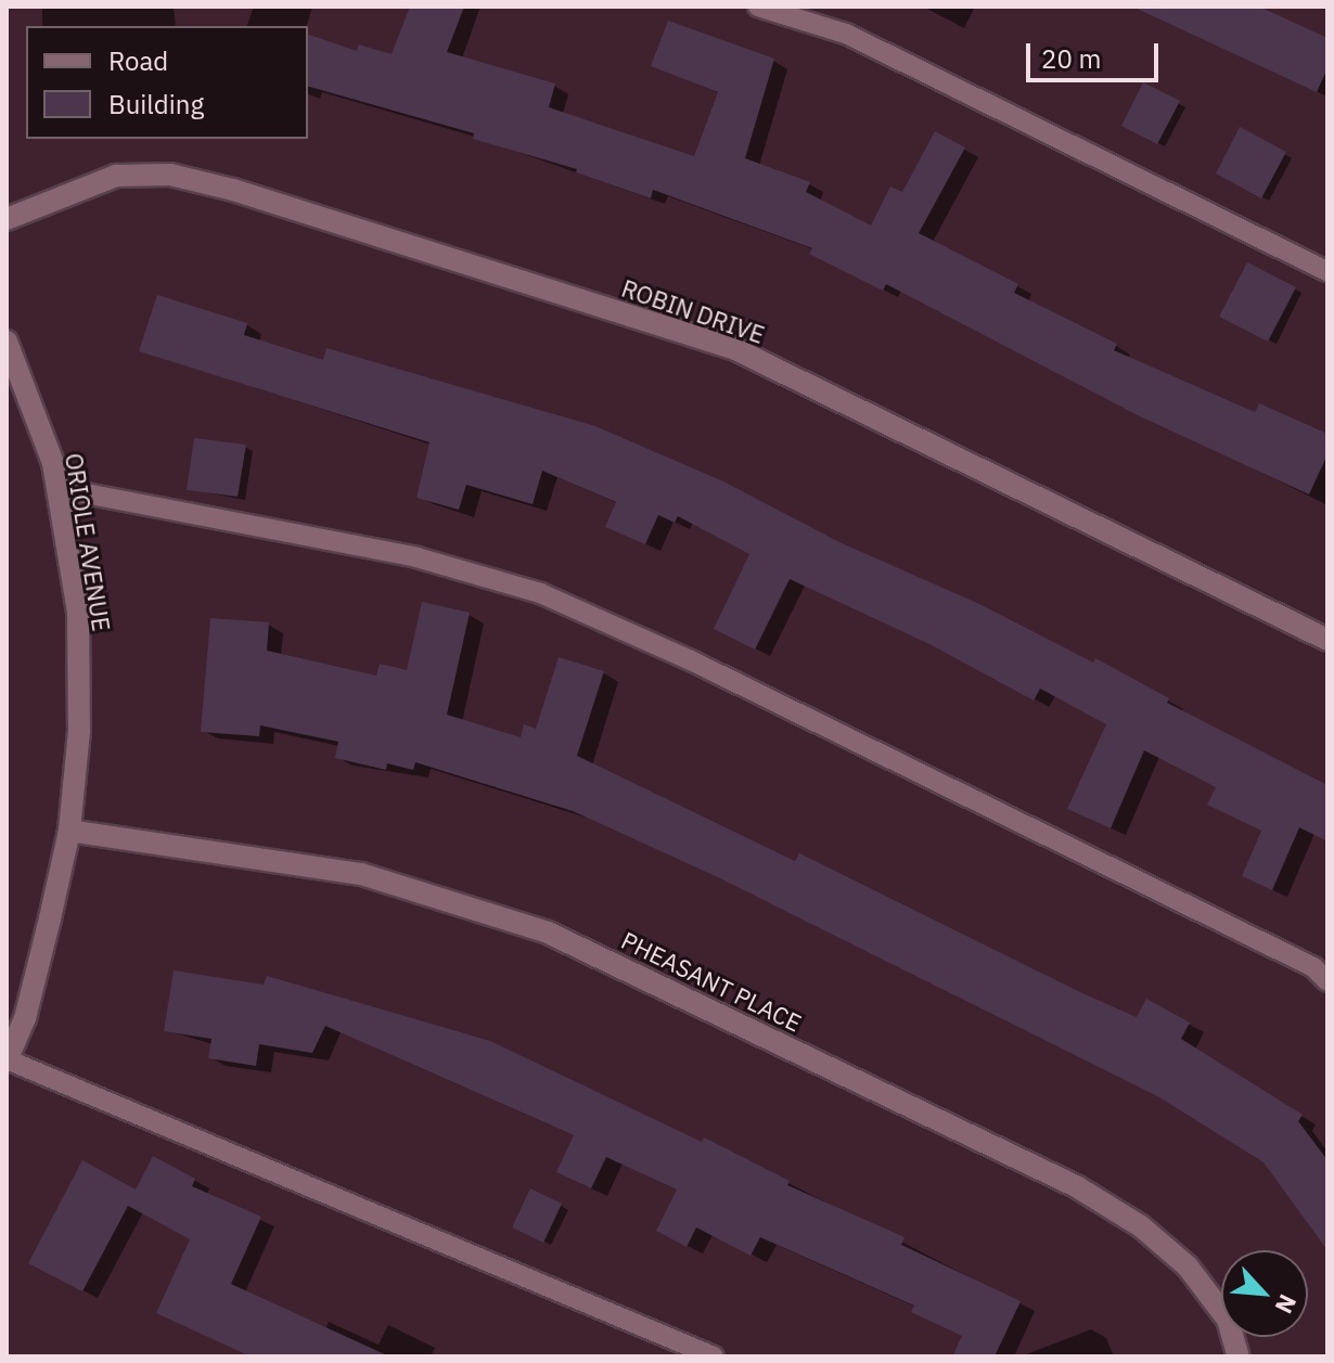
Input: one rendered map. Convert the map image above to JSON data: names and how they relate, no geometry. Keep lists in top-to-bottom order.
{
  "streets": {
    "street": ["ROBIN DRIVE", "ORIOLE AVENUE", "PHEASANT PLACE"]
  },
  "crossings": [
    ["ORIOLE AVENUE", "PHEASANT PLACE"]
  ],
  "legend": ["Road", "Building"],
  "scale_bar": "20 m",
  "north": "bottom right"
}
